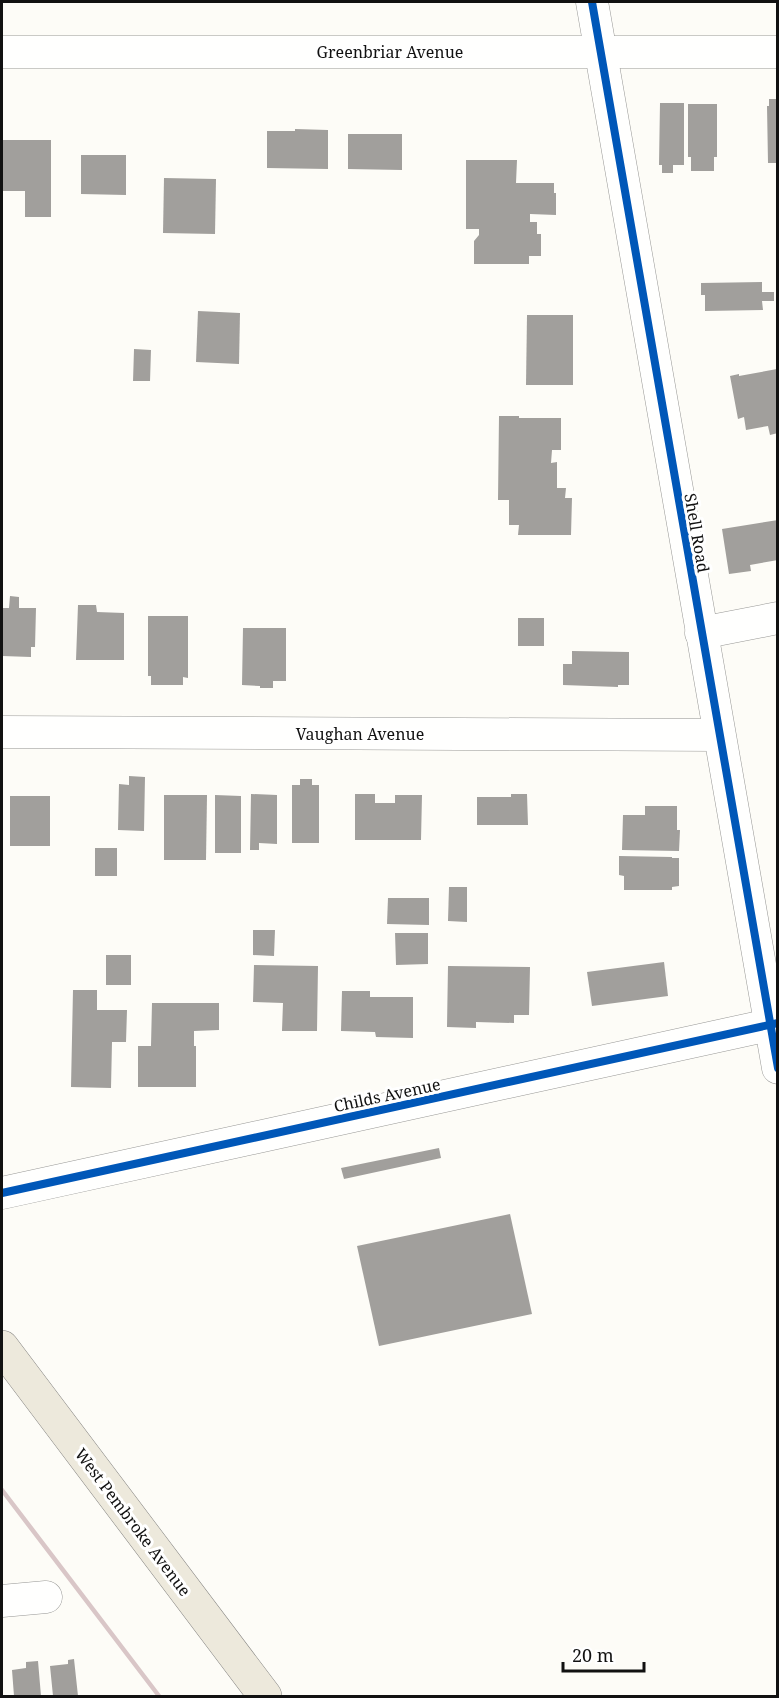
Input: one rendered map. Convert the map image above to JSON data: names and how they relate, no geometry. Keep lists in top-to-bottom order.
{
  "streets": {
    "main road": ["West Pembroke Avenue"],
    "street": [
      "Greenbriar Avenue",
      "Shell Road",
      "Vaughan Avenue",
      "Childs Avenue"
    ]
  },
  "crossings": [
    ["Greenbriar Avenue", "Shell Road"],
    ["Shell Road", "Vaughan Avenue"],
    ["Shell Road", "Childs Avenue"]
  ],
  "scale_bar": "20 m"
}
